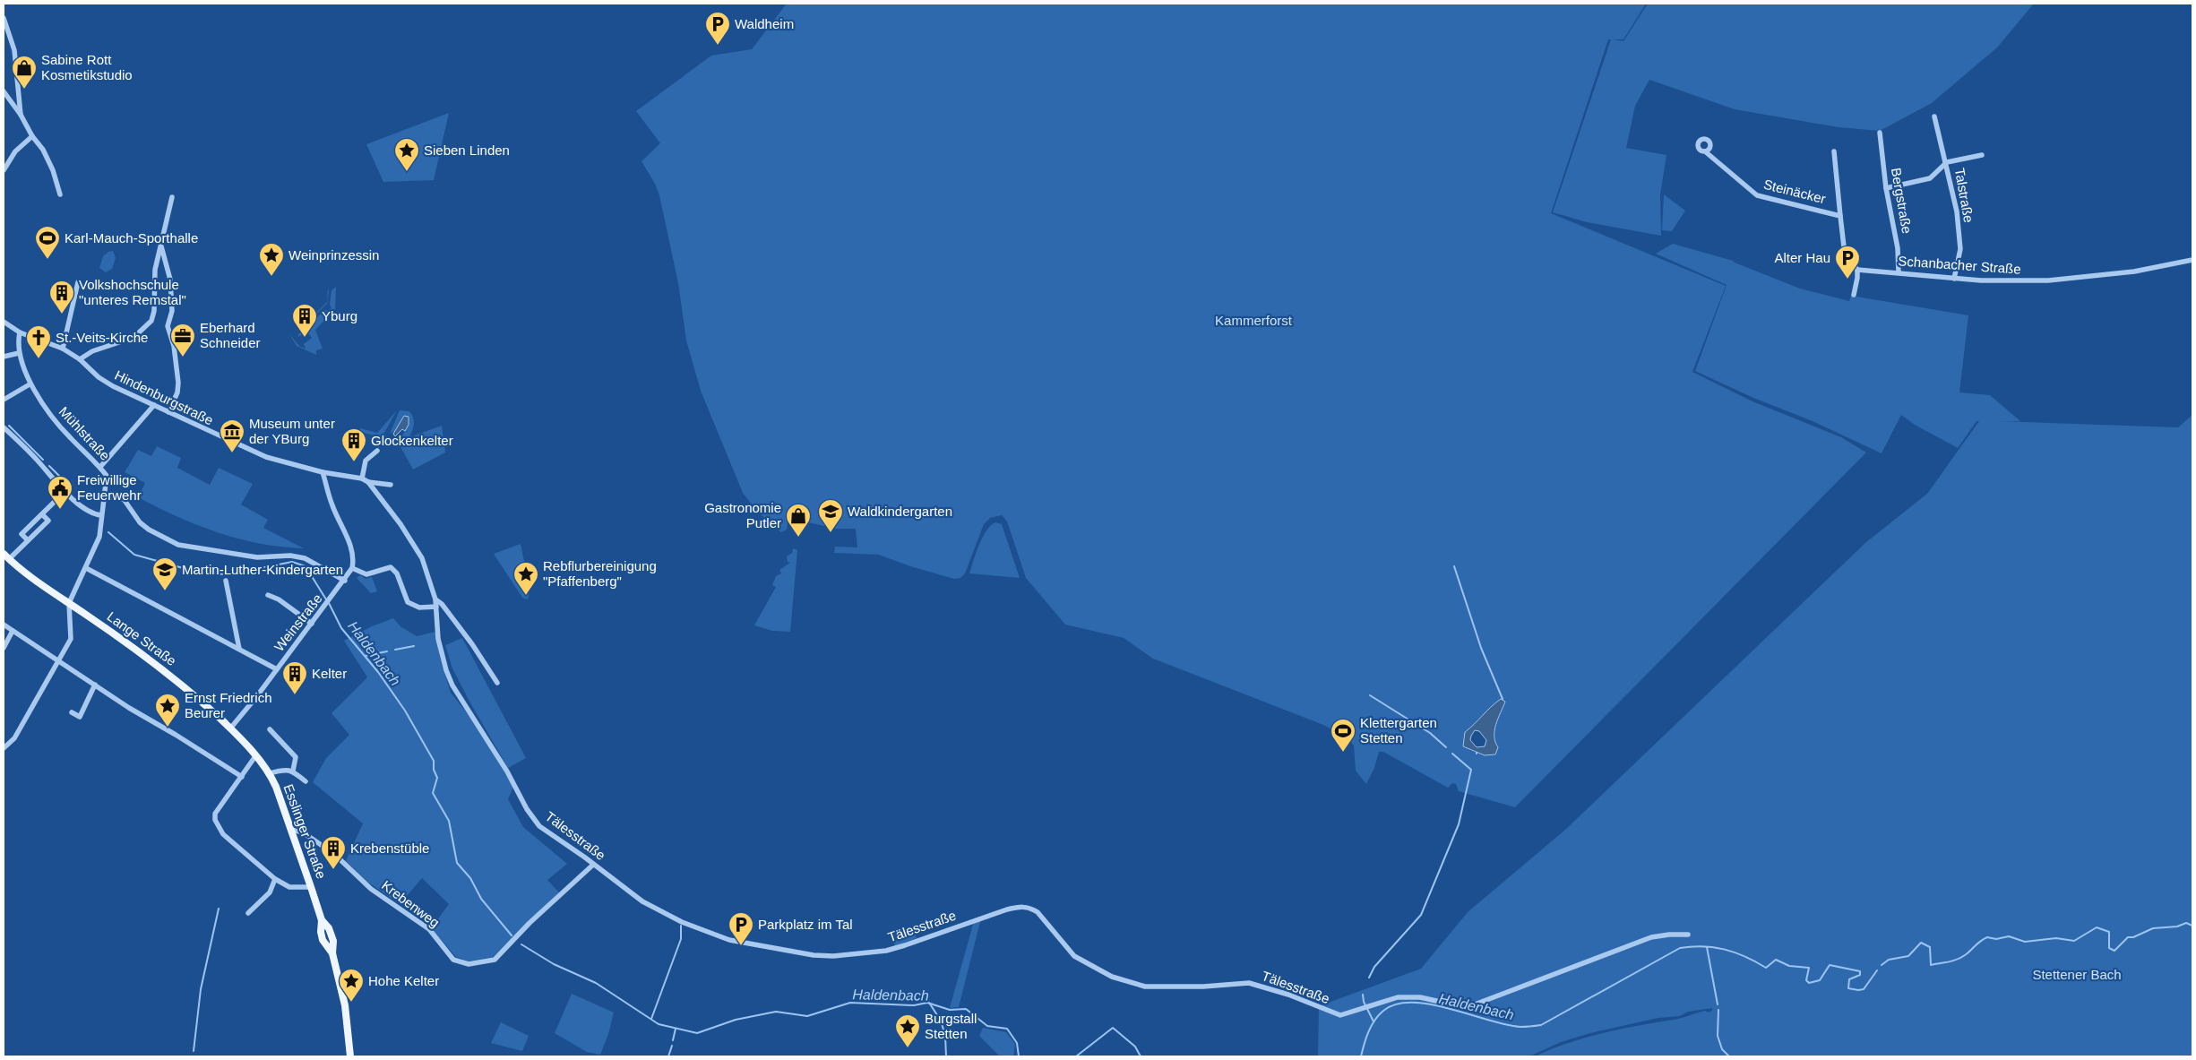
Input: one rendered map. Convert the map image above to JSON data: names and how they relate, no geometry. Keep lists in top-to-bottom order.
{
  "streets": {
    "main road": ["Lange Straße", "Esslinger Straße"],
    "street": [
      "Steinäcker",
      "Talstraße",
      "Bergstraße",
      "Schanbacher Straße",
      "Hindenburgstraße",
      "Mühlstraße",
      "Weinstraße",
      "Tälesstraße",
      "Krebenweg"
    ]
  },
  "crossings": [
    ["Steinäcker", "Schanbacher Straße"],
    ["Talstraße", "Schanbacher Straße"],
    ["Bergstraße", "Schanbacher Straße"],
    ["Hindenburgstraße", "Tälesstraße"],
    ["Mühlstraße", "Lange Straße"],
    ["Weinstraße", "Lange Straße"],
    ["Lange Straße", "Esslinger Straße"],
    ["Esslinger Straße", "Krebenweg"],
    ["Tälesstraße", "Krebenweg"]
  ],
  "water": ["Haldenbach"],
  "parks": ["Kammerforst", "Stettener Bach"],
  "places": {
    "parking": ["Waldheim", "Alter Hau", "Parkplatz im Tal"],
    "shop": ["Sabine Rott Kosmetikstudio", "Gastronomie Putler"],
    "place": [
      "Sieben Linden",
      "Weinprinzessin",
      "Rebflurbereinigung \"Pfaffenberg\"",
      "Ernst Friedrich Beurer",
      "Hohe Kelter",
      "Burgstall Stetten"
    ],
    "sports": ["Karl-Mauch-Sporthalle", "Klettergarten Stetten"],
    "building": [
      "Volkshochschule \"unteres Remstal\"",
      "Yburg",
      "Glockenkelter",
      "Kelter",
      "Krebenstüble"
    ],
    "office": ["Eberhard Schneider"],
    "church": ["St.-Veits-Kirche"],
    "museum": ["Museum unter der YBurg"],
    "public building": ["Freiwillige Feuerwehr"],
    "school or university": ["Waldkindergarten", "Martin-Luther-Kindergarten"]
  }
}
